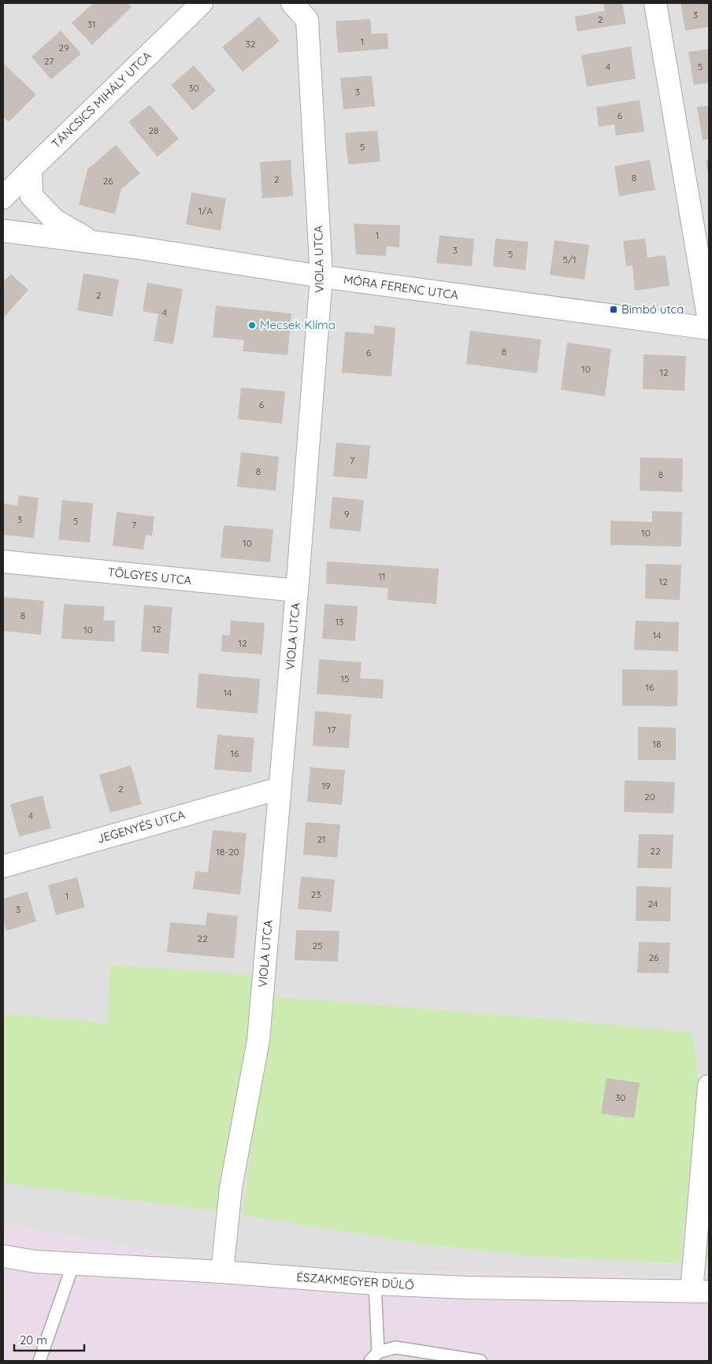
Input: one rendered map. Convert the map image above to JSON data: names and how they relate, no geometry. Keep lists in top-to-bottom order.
{
  "streets": {
    "street": [
      "TÁNCSICS MIHÁLY UTCA",
      "VIOLA UTCA",
      "MÓRA FERENC UTCA",
      "TÖLGYES UTCA",
      "JEGENYÉS UTCA",
      "ÉSZAKMEGYER DŰLŐ"
    ]
  },
  "crossings": [
    ["TÁNCSICS MIHÁLY UTCA", "MÓRA FERENC UTCA"],
    ["VIOLA UTCA", "MÓRA FERENC UTCA"],
    ["VIOLA UTCA", "TÖLGYES UTCA"],
    ["VIOLA UTCA", "JEGENYÉS UTCA"],
    ["VIOLA UTCA", "ÉSZAKMEGYER DŰLŐ"]
  ],
  "places": {
    "transit": ["Bimbó utca"],
    "other": ["Mecsek Klíma"]
  },
  "house_numbers": [
    "3",
    "2",
    "31",
    "1",
    "32",
    "29",
    "27",
    "4",
    "5",
    "30",
    "3",
    "6",
    "28",
    "5",
    "8",
    "2",
    "26",
    "1/A",
    "1",
    "3",
    "5",
    "5/1",
    "2",
    "4",
    "8",
    "6",
    "10",
    "12",
    "6",
    "7",
    "8",
    "8",
    "9",
    "3",
    "5",
    "7",
    "10",
    "10",
    "11",
    "12",
    "8",
    "13",
    "12",
    "10",
    "14",
    "12",
    "15",
    "16",
    "14",
    "17",
    "18",
    "16",
    "19",
    "2",
    "20",
    "4",
    "21",
    "22",
    "18-20",
    "23",
    "1",
    "24",
    "3",
    "22",
    "25",
    "26",
    "30"
  ],
  "scale_bar": "20 m"
}
